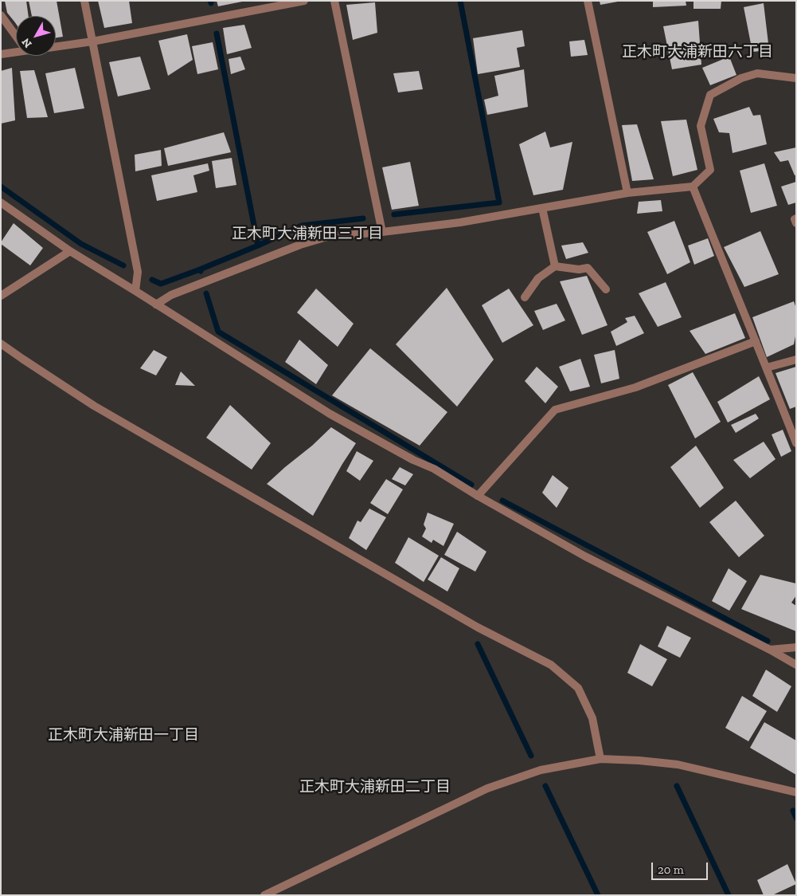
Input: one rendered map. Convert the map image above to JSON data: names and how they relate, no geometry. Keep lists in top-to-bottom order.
{
  "districts": [
    "正木町大浦新田六丁目",
    "正木町大浦新田三丁目",
    "正木町大浦新田一丁目",
    "正木町大浦新田二丁目"
  ],
  "scale_bar": "20 m",
  "north": "bottom left"
}
